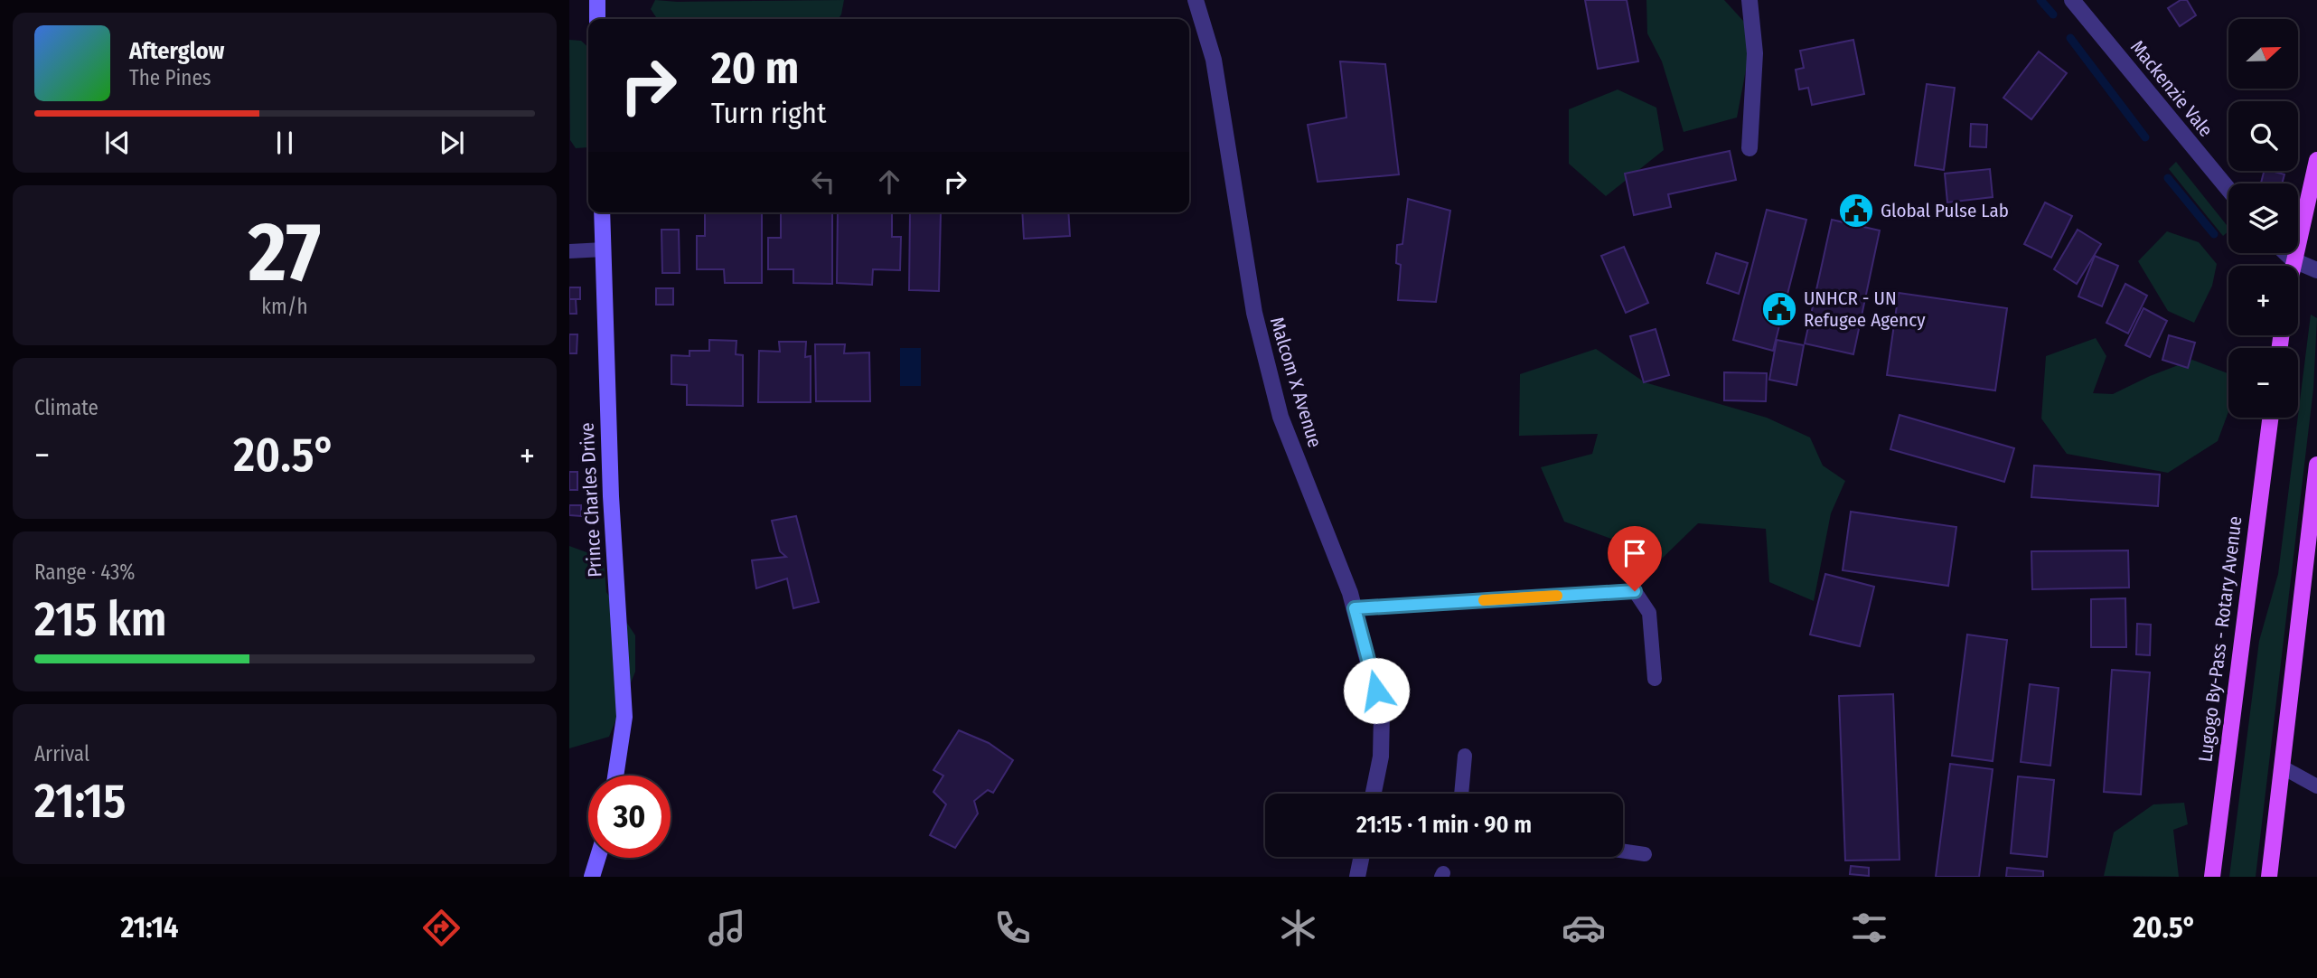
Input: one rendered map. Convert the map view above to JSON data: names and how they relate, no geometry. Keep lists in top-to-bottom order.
{
  "streets": {
    "main road": ["Lugogo By-Pass - Rotary Avenue"],
    "street": ["Mackenzie Vale", "Malcom X Avenue", "Prince Charles Drive"]
  },
  "places": {
    "public building": ["Global Pulse Lab", "UNHCR - UN Refugee Agency"]
  },
  "north": "right",
  "page": {
    "map_buttons": ["+", "−"],
    "turn": ["20 m", "Turn right"],
    "song": ["Afterglow", "The Pines"],
    "tile": [
      ["27", "km/h"],
      "Climate",
      ["Range · 43%", "215 km"],
      ["Arrival", "21:15"]
    ],
    "heat": ["−", "20.5°", "+"],
    "limit": "30",
    "trip": "21:15 · 1 min · 90 m",
    "tabs": ["21:14", "20.5°"]
  }
}
